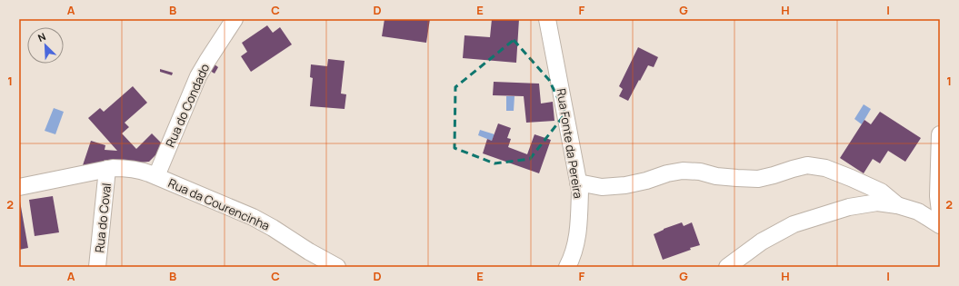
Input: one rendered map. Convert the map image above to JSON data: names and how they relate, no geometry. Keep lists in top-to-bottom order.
{
  "streets": {
    "street": [
      "Rua do Condado",
      "Rua Fonte da Pereira",
      "Rua da Courencinha",
      "Rua do Coval"
    ]
  },
  "crossings": [
    ["Rua do Condado", "Rua da Courencinha"],
    ["Rua da Courencinha", "Rua do Coval"]
  ],
  "north": "top left",
  "grid": {
    "columns": [
      "A",
      "B",
      "C",
      "D",
      "E",
      "F",
      "G",
      "H",
      "I"
    ],
    "rows": ["1", "2"]
  }
}
